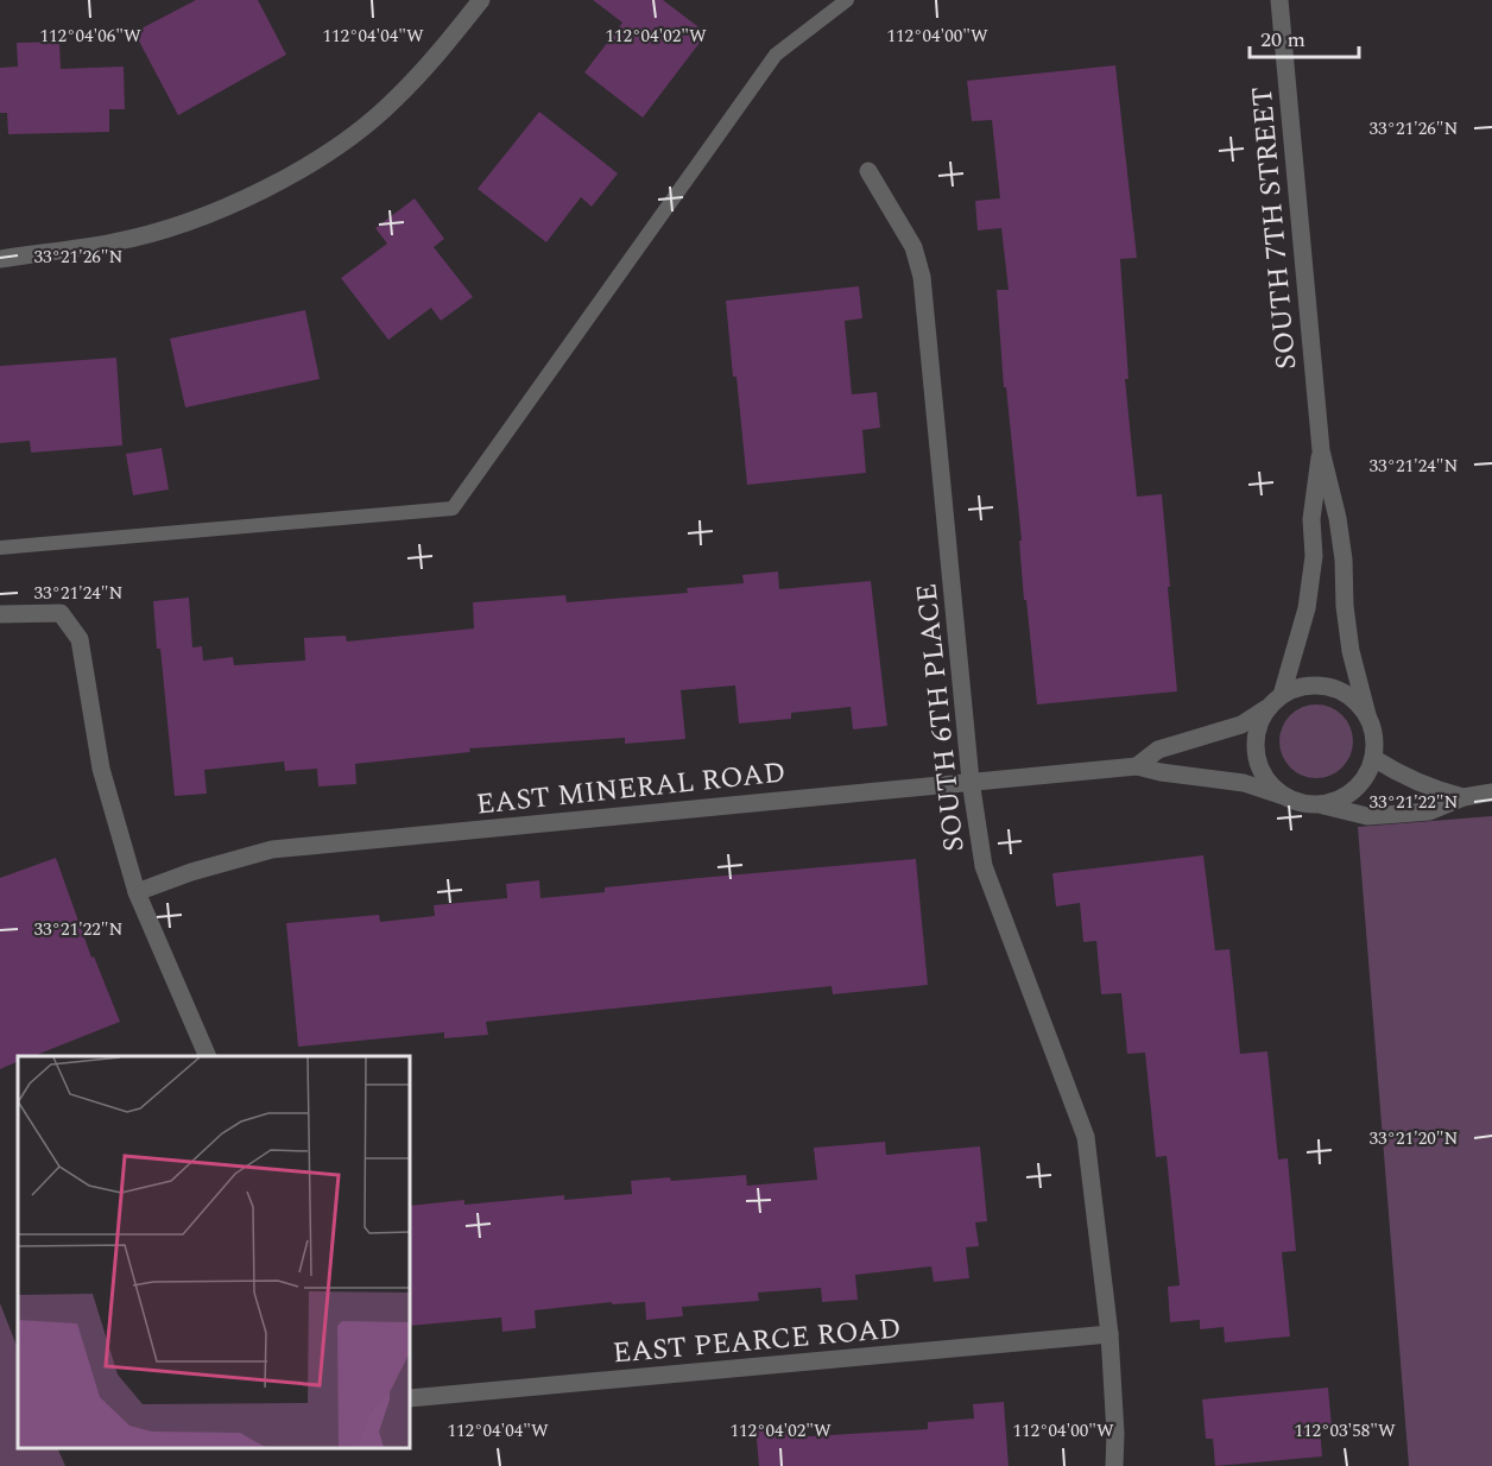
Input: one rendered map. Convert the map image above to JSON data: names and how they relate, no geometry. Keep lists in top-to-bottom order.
{
  "streets": {
    "street": [
      "SOUTH 7TH STREET",
      "SOUTH 6TH PLACE",
      "EAST MINERAL ROAD",
      "EAST PEARCE ROAD"
    ]
  },
  "crossings": [
    ["SOUTH 7TH STREET", "EAST MINERAL ROAD"],
    ["SOUTH 6TH PLACE", "EAST MINERAL ROAD"],
    ["SOUTH 6TH PLACE", "EAST PEARCE ROAD"]
  ],
  "scale_bar": "20 m",
  "coordinates": [
    "112°04'06\"W",
    "112°04'04\"W",
    "112°04'02\"W",
    "112°04'00\"W",
    "33°21'26\"N",
    "33°21'24\"N",
    "33°21'22\"N",
    "33°21'20\"N",
    "112°03'58\"W"
  ]
}
